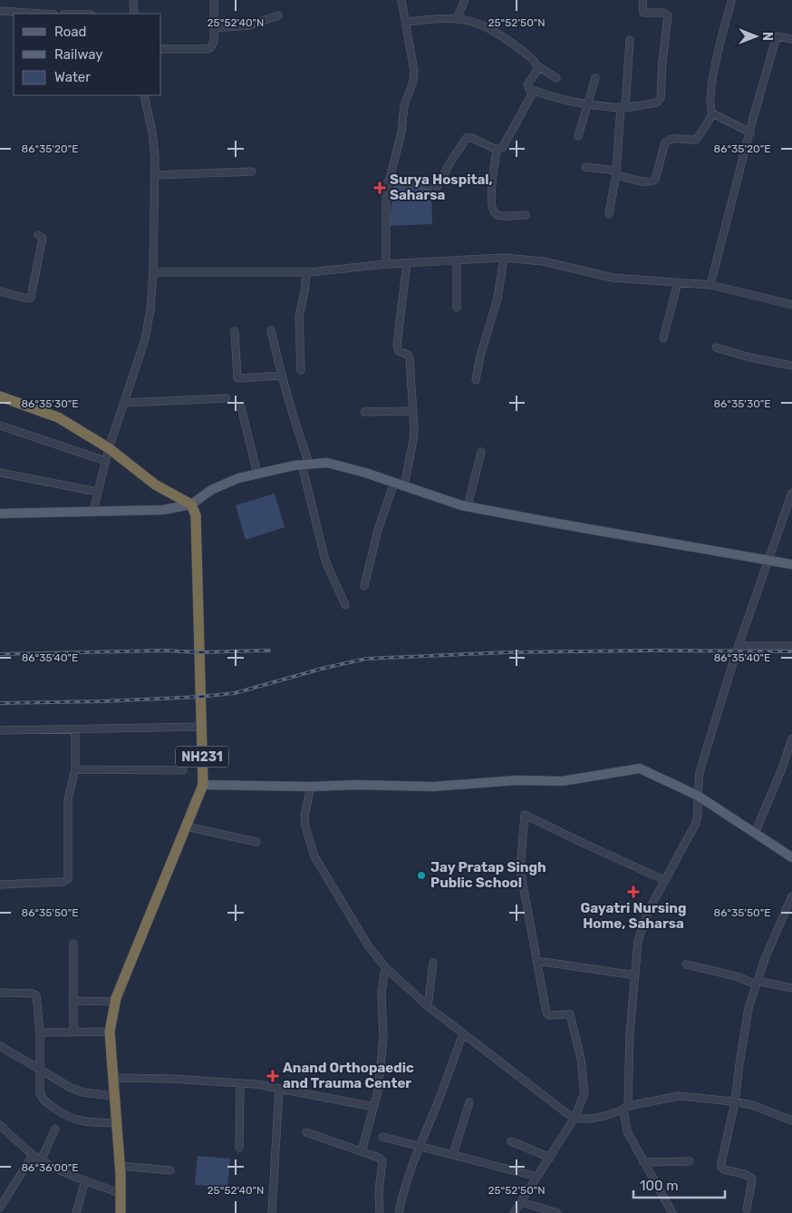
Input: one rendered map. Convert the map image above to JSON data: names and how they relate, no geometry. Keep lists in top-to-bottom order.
{
  "streets": {
    "highway": ["NH231"]
  },
  "places": {
    "health": ["Surya Hospital, Saharsa", "Gayatri Nursing Home, Saharsa", "Anand Orthopaedic and Trauma Center"],
    "other": ["Jay Pratap Singh Public School"]
  },
  "legend": ["Road", "Railway", "Water"],
  "scale_bar": "100 m",
  "north": "right",
  "coordinates": [
    "25°52'40\"N",
    "25°52'50\"N",
    "86°35'20\"E",
    "86°35'30\"E",
    "86°35'40\"E",
    "86°35'50\"E",
    "86°36'00\"E"
  ]
}
